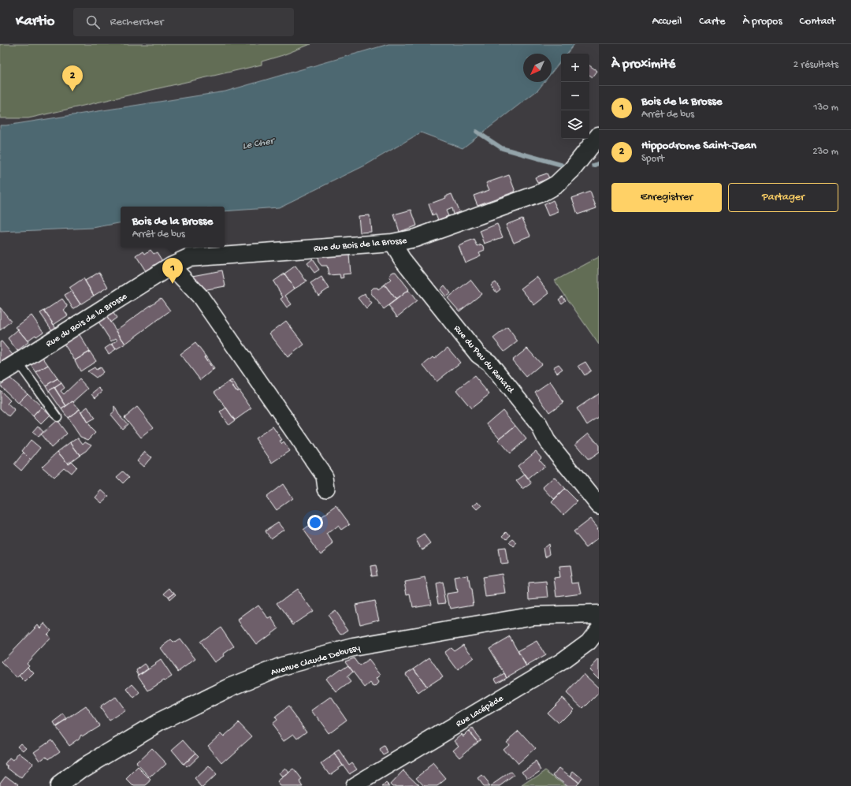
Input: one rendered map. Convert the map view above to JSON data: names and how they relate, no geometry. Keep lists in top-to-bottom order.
{
  "streets": {
    "street": [
      "Rue du Bois de la Brosse",
      "Rue du Peu du Renard",
      "Avenue Claude Debussy",
      "Rue Lacépède"
    ]
  },
  "crossings": [
    ["Rue du Bois de la Brosse", "Rue du Peu du Renard"]
  ],
  "water": ["Le Cher"],
  "north": "bottom left",
  "page": {
    "header": "Kartio",
    "search": "Rechercher",
    "nav": [
      "Accueil",
      "Carte",
      "À propos",
      "Contact"
    ],
    "heading": ["À proximité", "2 résultats"],
    "map_buttons": ["+", "−"],
    "pins": ["2", "1"],
    "list": [
      {
        "mark": "1",
        "name": "Bois de la Brosse",
        "note": "Arrêt de bus",
        "value": "130 m"
      },
      {
        "mark": "2",
        "name": "Hippodrome Saint-Jean",
        "note": "Sport",
        "value": "230 m"
      }
    ],
    "buttons": ["Enregistrer", "Partager"],
    "popup": ["Bois de la Brosse", "Arrêt de bus"]
  }
}
